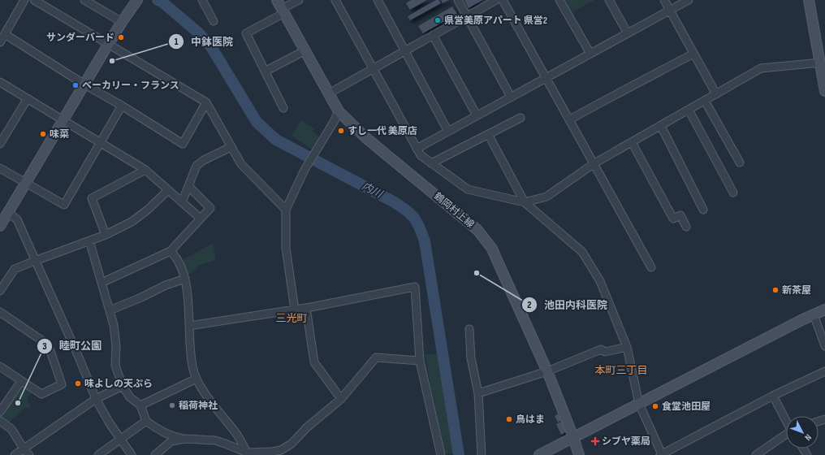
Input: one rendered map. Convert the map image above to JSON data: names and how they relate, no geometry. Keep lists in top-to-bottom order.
{
  "streets": {
    "street": ["鶴岡村上線"]
  },
  "districts": ["三光町", "本町三丁目"],
  "water": ["内川"],
  "places": {
    "other": [
      "県営美原アパート 県営2",
      "サンダーバード",
      "中鉢医院",
      "ベーカリー・フランス",
      "すし一代 美原店",
      "味菜",
      "池田内科医院",
      "新茶屋",
      "味よしの天ぷら",
      "睦町公園",
      "稲荷神社",
      "食堂池田屋",
      "鳥はま"
    ],
    "health": ["シブヤ薬局"]
  },
  "north": "bottom right"
}
